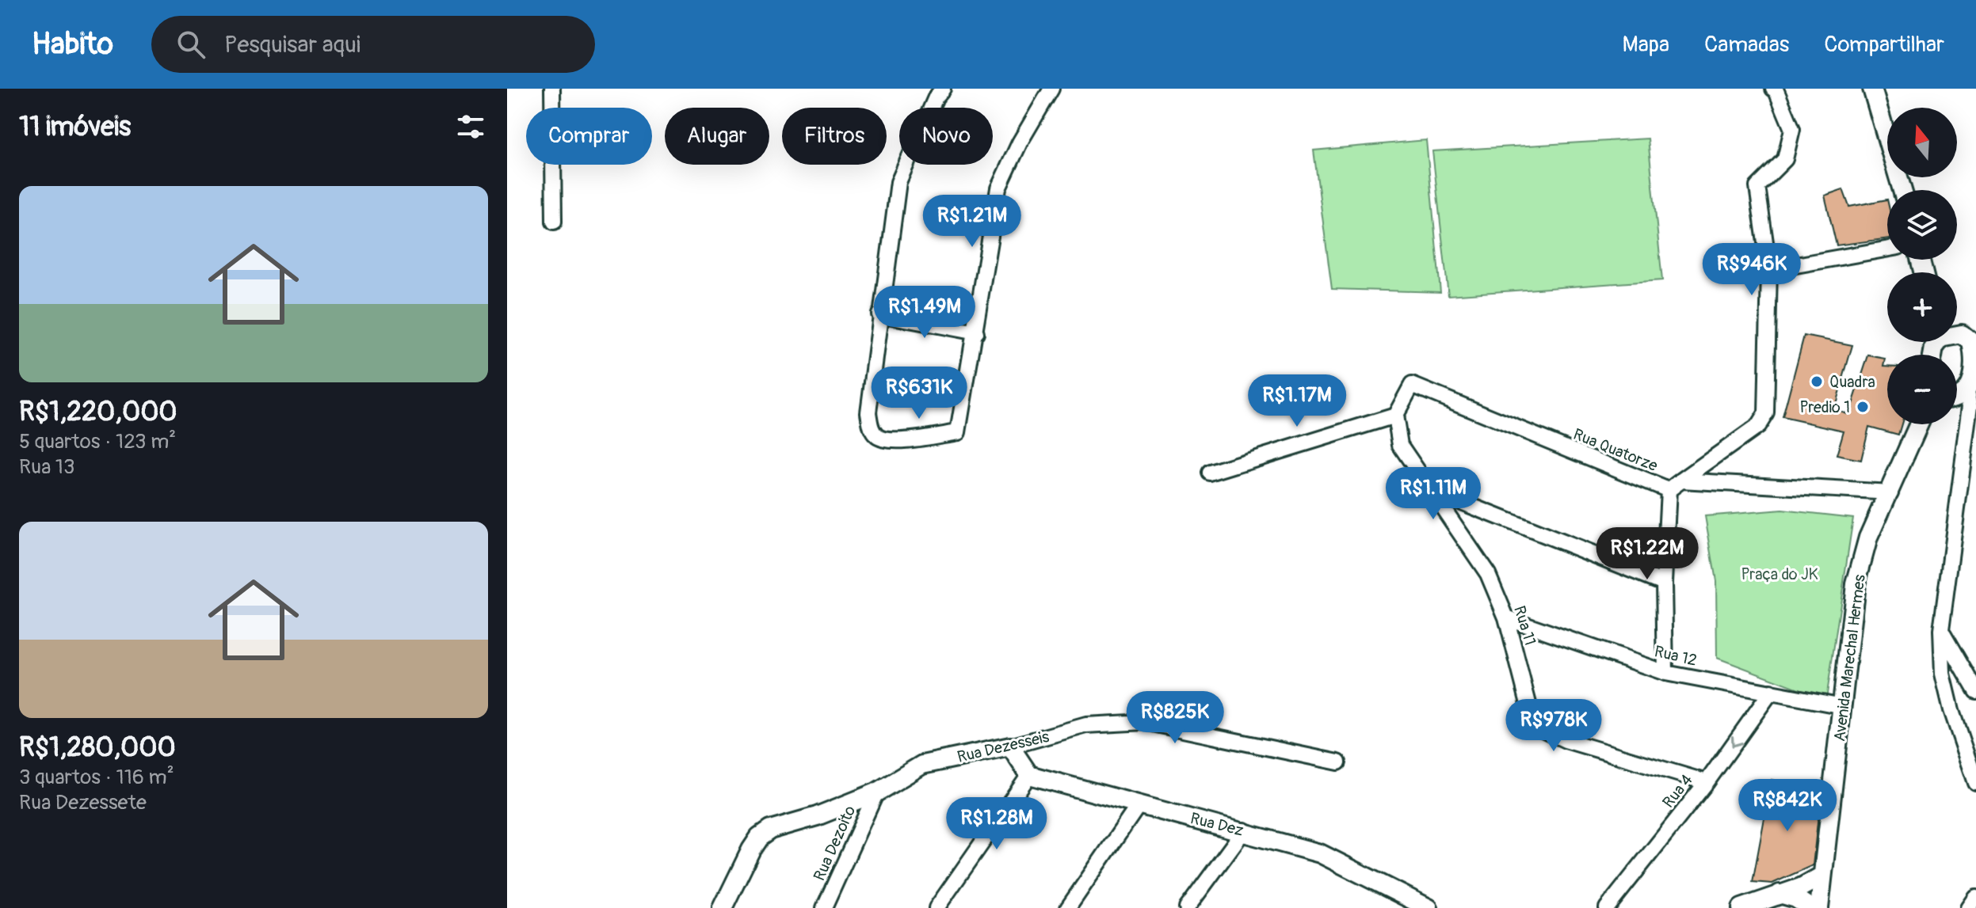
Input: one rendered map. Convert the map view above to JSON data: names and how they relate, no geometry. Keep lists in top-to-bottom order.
{
  "streets": {
    "street": [
      "Rua Quatorze",
      "Rua 11",
      "Rua 12",
      "Avenida Marechal Hermes",
      "Rua Dezesseis",
      "Rua 4",
      "Rua Dez",
      "Rua Dezoito"
    ]
  },
  "crossings": [
    ["Rua Quatorze", "Rua 11"],
    ["Rua 11", "Rua 12"],
    ["Rua 11", "Rua 4"],
    ["Rua 12", "Avenida Marechal Hermes"],
    ["Rua 12", "Rua 4"],
    ["Rua Dezesseis", "Rua Dezoito"]
  ],
  "one_way": ["Rua 4"],
  "parks": ["Praça do JK"],
  "places": ["Quadra", "Predio 1"],
  "north": "top",
  "page": {
    "header": "Habito",
    "search": "Pesquisar aqui",
    "nav": ["Mapa", "Camadas", "Compartilhar"],
    "heading": "11 imóveis",
    "map_buttons": ["+", "−"],
    "chip": [
      "Comprar",
      "Alugar",
      "Filtros",
      "Novo"
    ],
    "list": [
      {
        "name": "R$1,220,000",
        "note": "5 quartos · 123 m² · Rua 13"
      },
      {
        "name": "R$1,280,000",
        "note": "3 quartos · 116 m² · Rua Dezessete"
      }
    ],
    "price": [
      "R$1.21M",
      "R$946K",
      "R$1.49M",
      "R$631K",
      "R$1.17M",
      "R$1.11M",
      "R$1.22M",
      "R$825K",
      "R$978K",
      "R$842K",
      "R$1.28M"
    ]
  }
}
